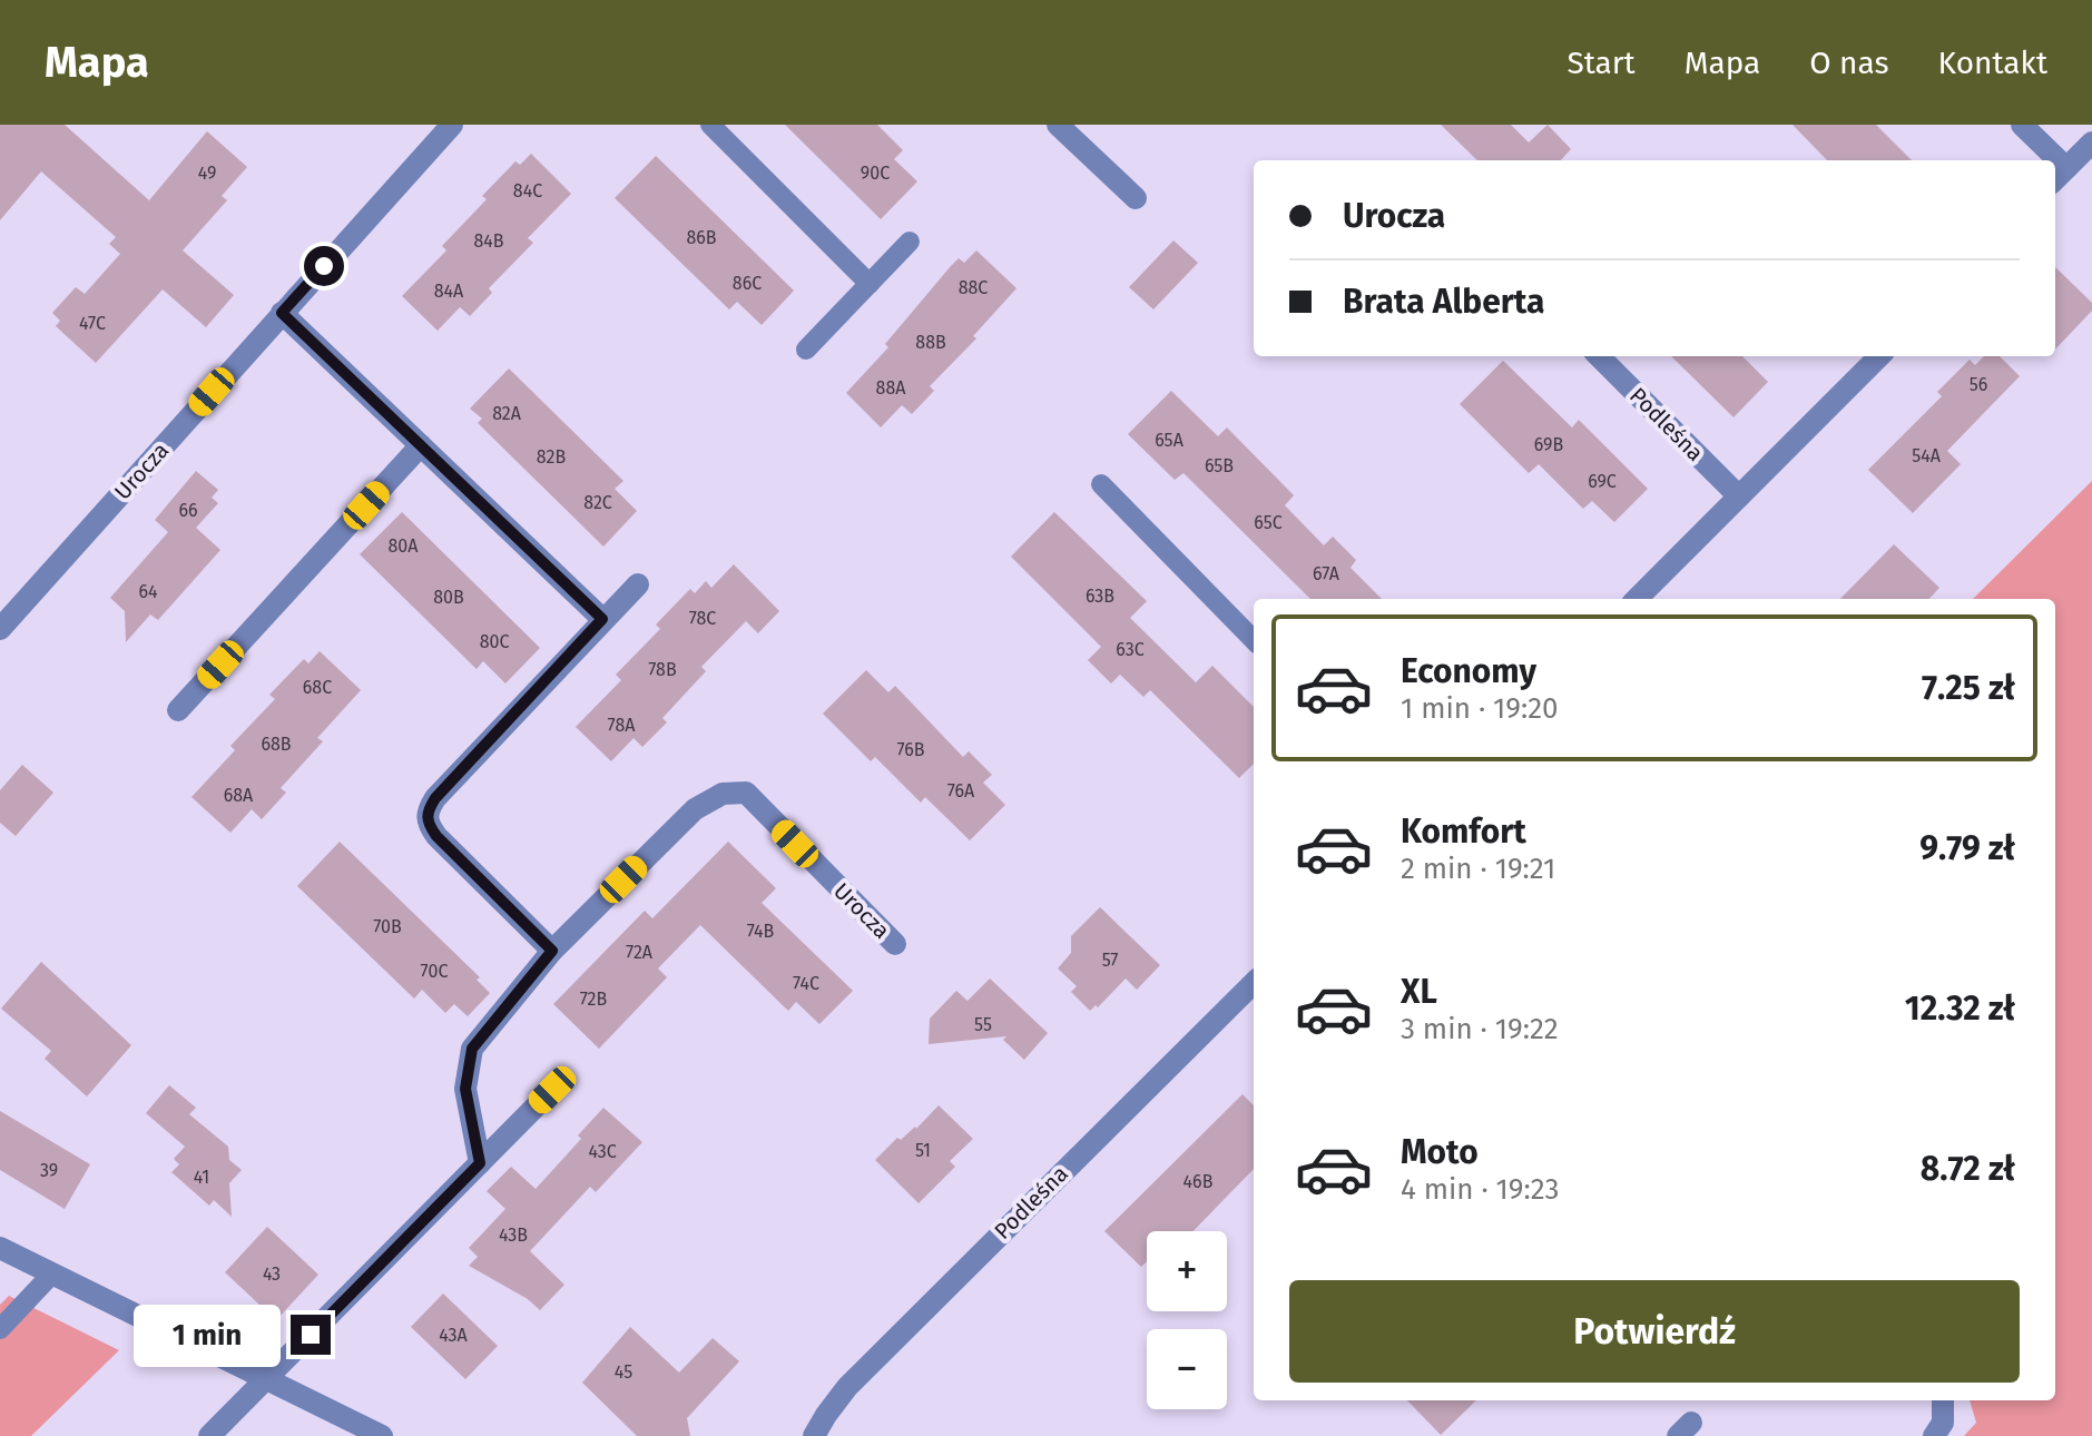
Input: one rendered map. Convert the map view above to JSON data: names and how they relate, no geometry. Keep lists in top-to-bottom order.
{
  "streets": {
    "street": ["Podleśna", "Urocza"]
  },
  "house_numbers": [
    "49",
    "90C",
    "84C",
    "86B",
    "84B",
    "86C",
    "88C",
    "84A",
    "47C",
    "88B",
    "56",
    "88A",
    "82A",
    "65A",
    "69B",
    "54A",
    "82B",
    "65B",
    "69C",
    "82C",
    "66",
    "65C",
    "80A",
    "67A",
    "64",
    "63B",
    "80B",
    "78C",
    "80C",
    "63C",
    "78B",
    "68C",
    "78A",
    "68B",
    "76B",
    "76A",
    "68A",
    "70B",
    "74B",
    "72A",
    "57",
    "70C",
    "74C",
    "72B",
    "55",
    "51",
    "43C",
    "39",
    "41",
    "46B",
    "43B",
    "43",
    "43A",
    "45"
  ],
  "page": {
    "header": "Mapa",
    "nav": [
      "Start",
      "Mapa",
      "O nas",
      "Kontakt"
    ],
    "banner": ["Urocza", "Brata Alberta"],
    "list": [
      {
        "name": "Economy",
        "note": "1 min · 19:20",
        "value": "7.25 zł"
      },
      {
        "name": "Komfort",
        "note": "2 min · 19:21",
        "value": "9.79 zł"
      },
      {
        "name": "XL",
        "note": "3 min · 19:22",
        "value": "12.32 zł"
      },
      {
        "name": "Moto",
        "note": "4 min · 19:23",
        "value": "8.72 zł"
      }
    ],
    "map_buttons": ["+", "−"],
    "buttons": "Potwierdź",
    "bubble": "1 min"
  }
}
